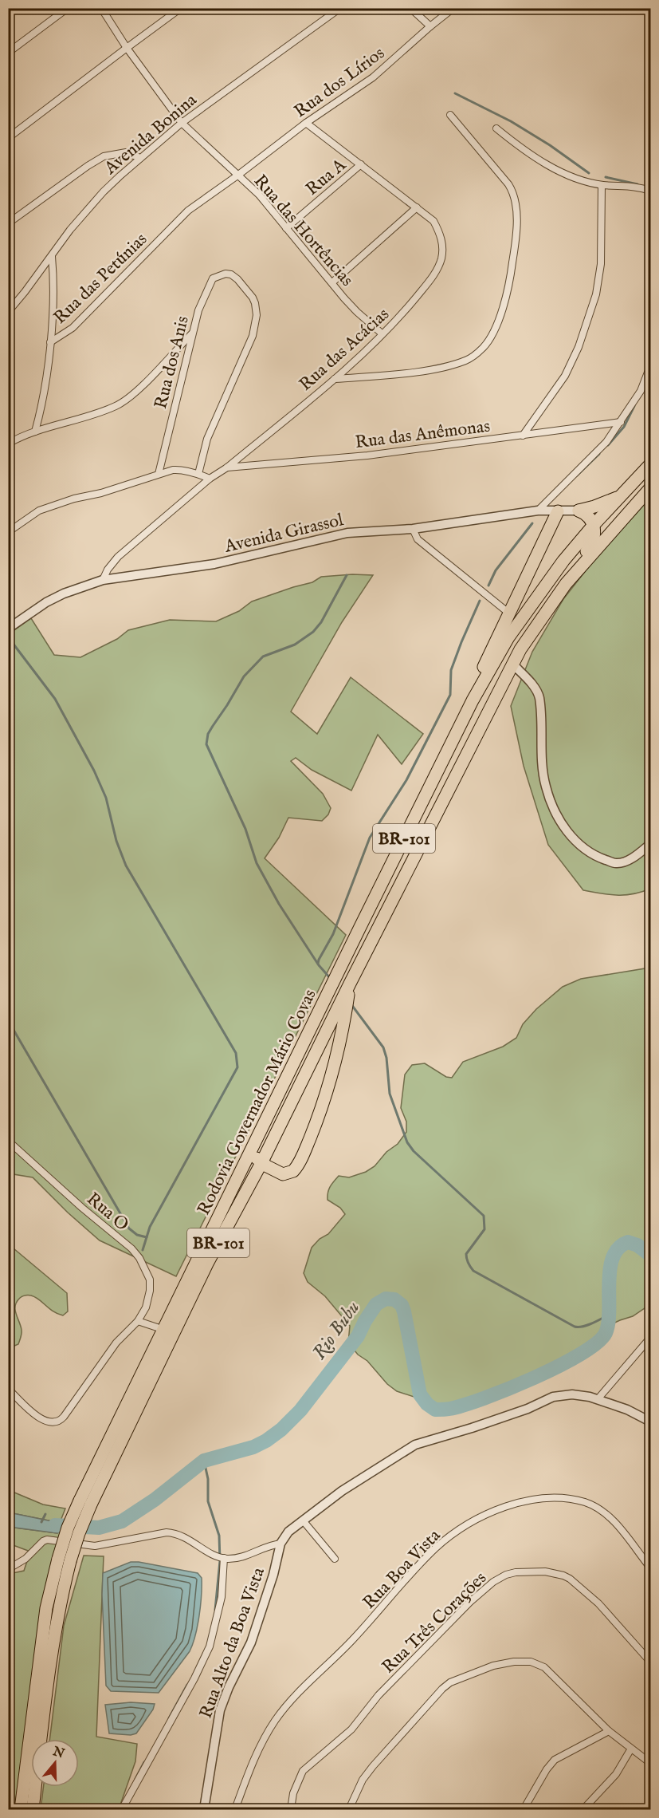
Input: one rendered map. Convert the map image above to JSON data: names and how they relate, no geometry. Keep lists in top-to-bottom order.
{
  "streets": {
    "highway": ["BR-101", "Rodovia Governador Mário Covas"],
    "street": [
      "Rua dos Lírios",
      "Avenida Bonina",
      "Rua A",
      "Rua das Hortências",
      "Rua das Petúnias",
      "Rua das Acácias",
      "Rua dos Anis",
      "Rua das Anêmonas",
      "Avenida Girassol",
      "Rua O",
      "Rua Boa Vista",
      "Rua Três Corações",
      "Rua Alto da Boa Vista"
    ]
  },
  "crossings": [
    ["Rua dos Lírios", "Rua das Hortências"],
    ["Rua dos Lírios", "Rua das Petúnias"],
    ["Rua dos Lírios", "Rua das Acácias"],
    ["Avenida Bonina", "Rua das Hortências"],
    ["Rua A", "Rua das Hortências"],
    ["Rua A", "Rua das Acácias"],
    ["Rua das Hortências", "Rua das Petúnias"],
    ["Rua das Hortências", "Rua das Acácias"],
    ["Rua das Acácias", "Rua das Anêmonas"],
    ["Rua das Acácias", "Avenida Girassol"]
  ],
  "water": ["Rio Bubu"],
  "north": "top"
}
